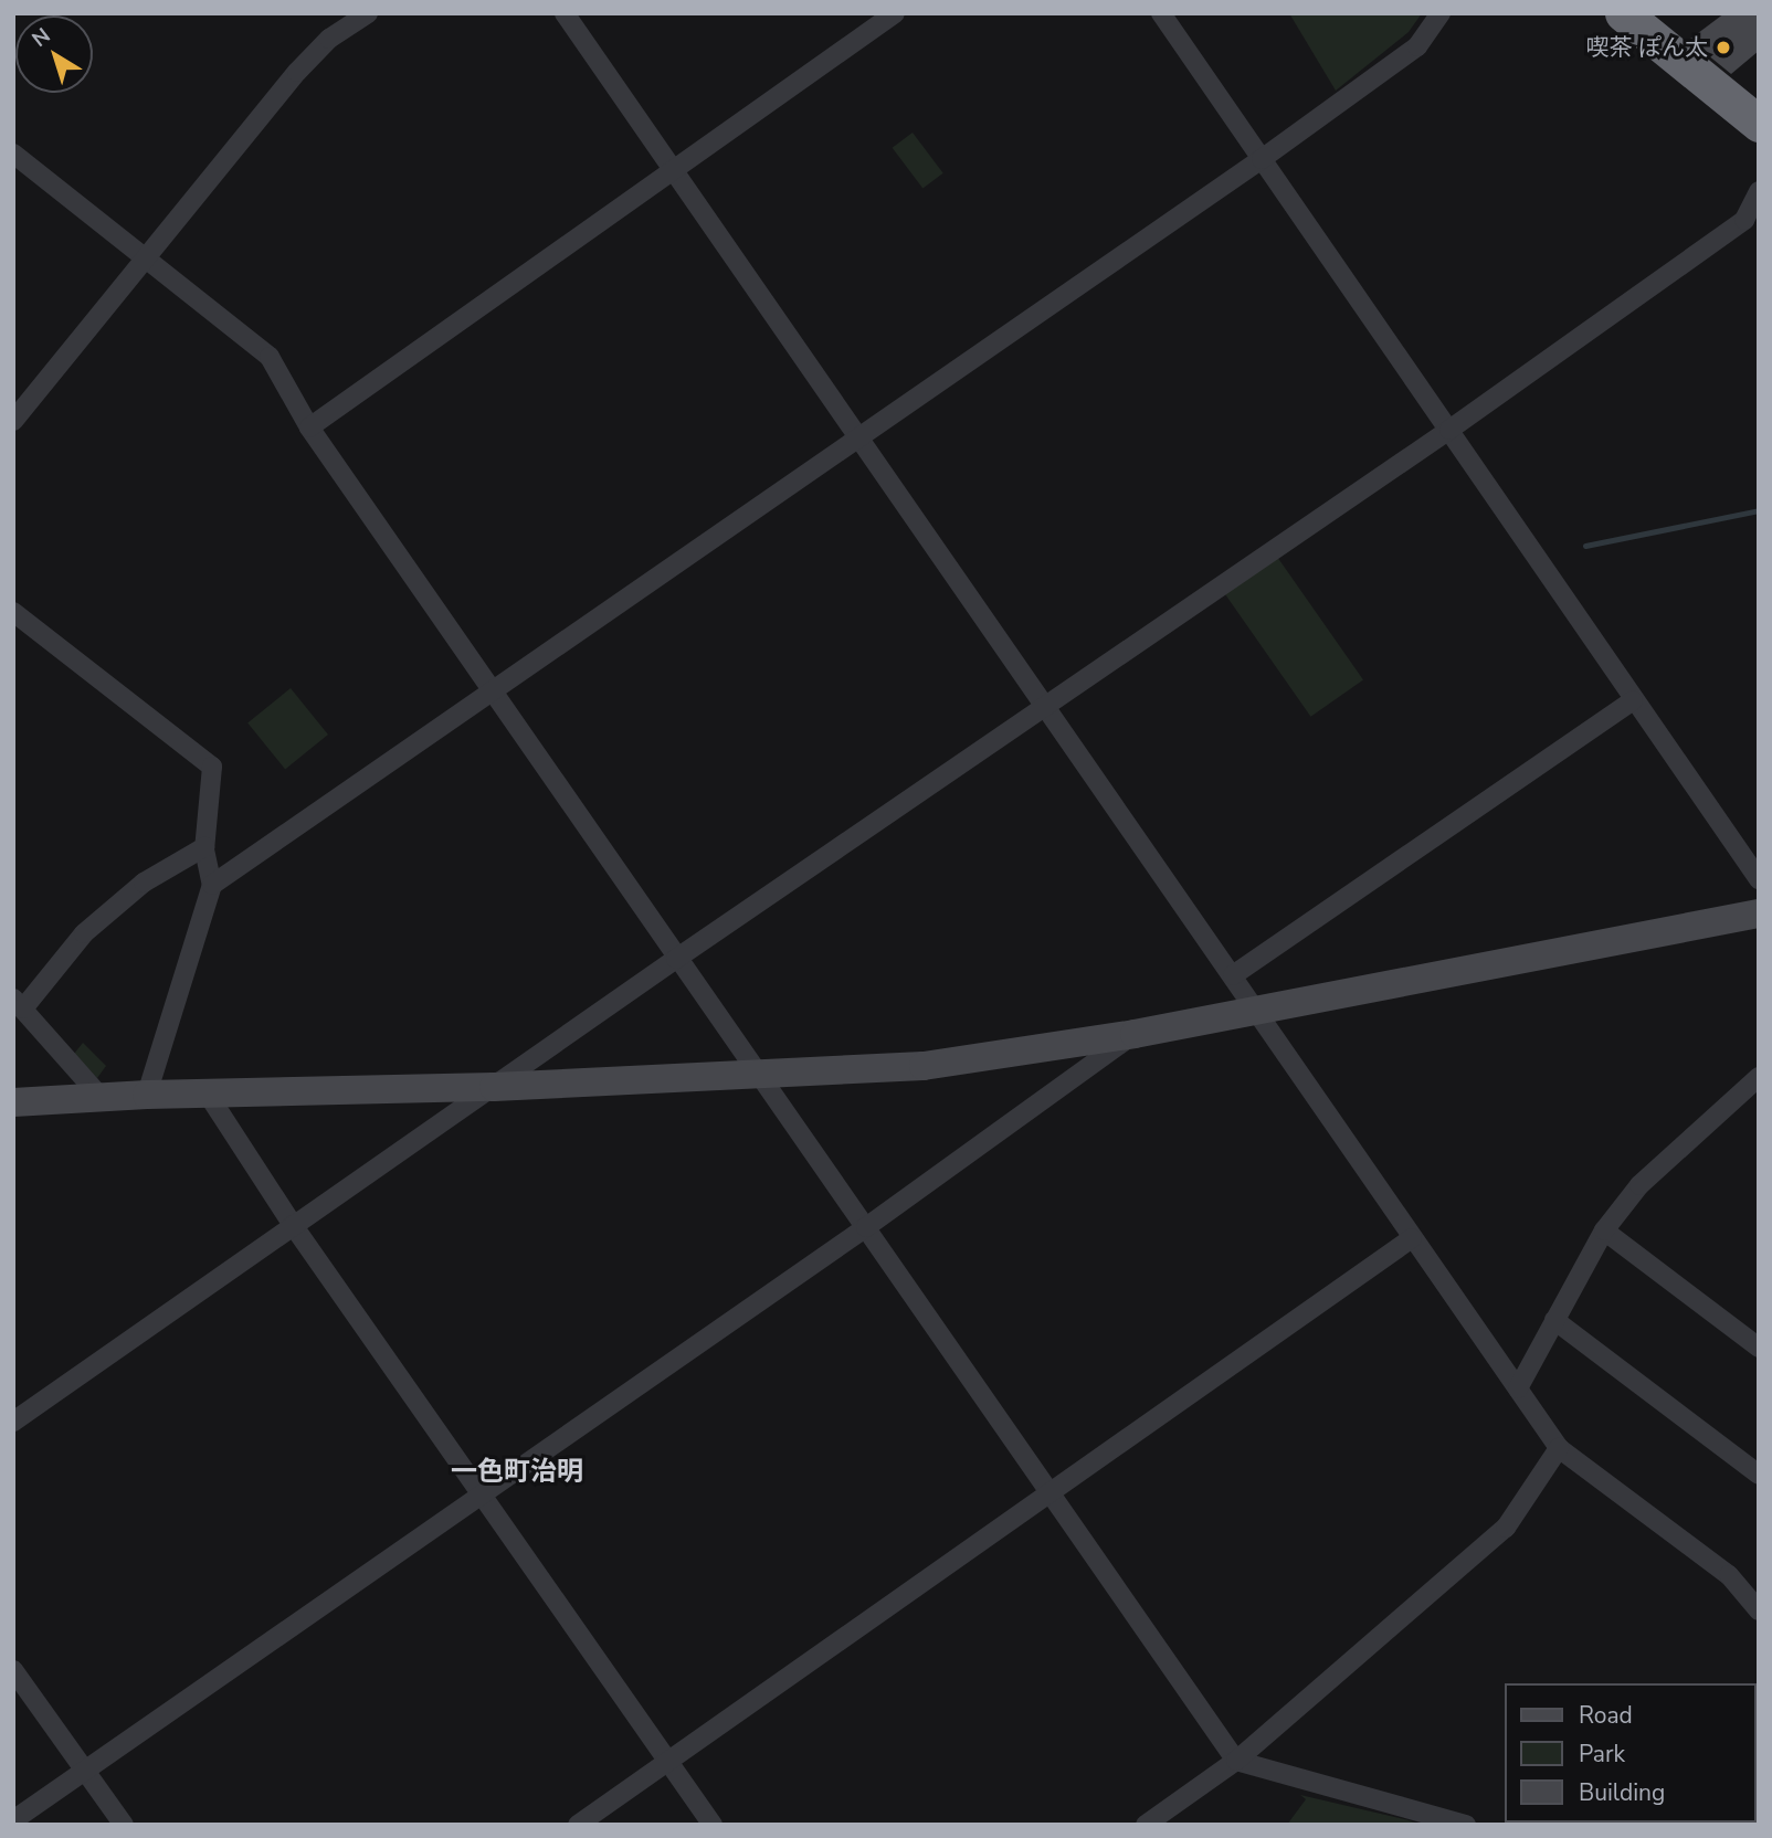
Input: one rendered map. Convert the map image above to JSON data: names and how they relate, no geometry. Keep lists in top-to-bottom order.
{
  "districts": ["一色町治明"],
  "places": ["喫茶 ぽん太"],
  "legend": ["Road", "Park", "Building"],
  "north": "top left"
}
